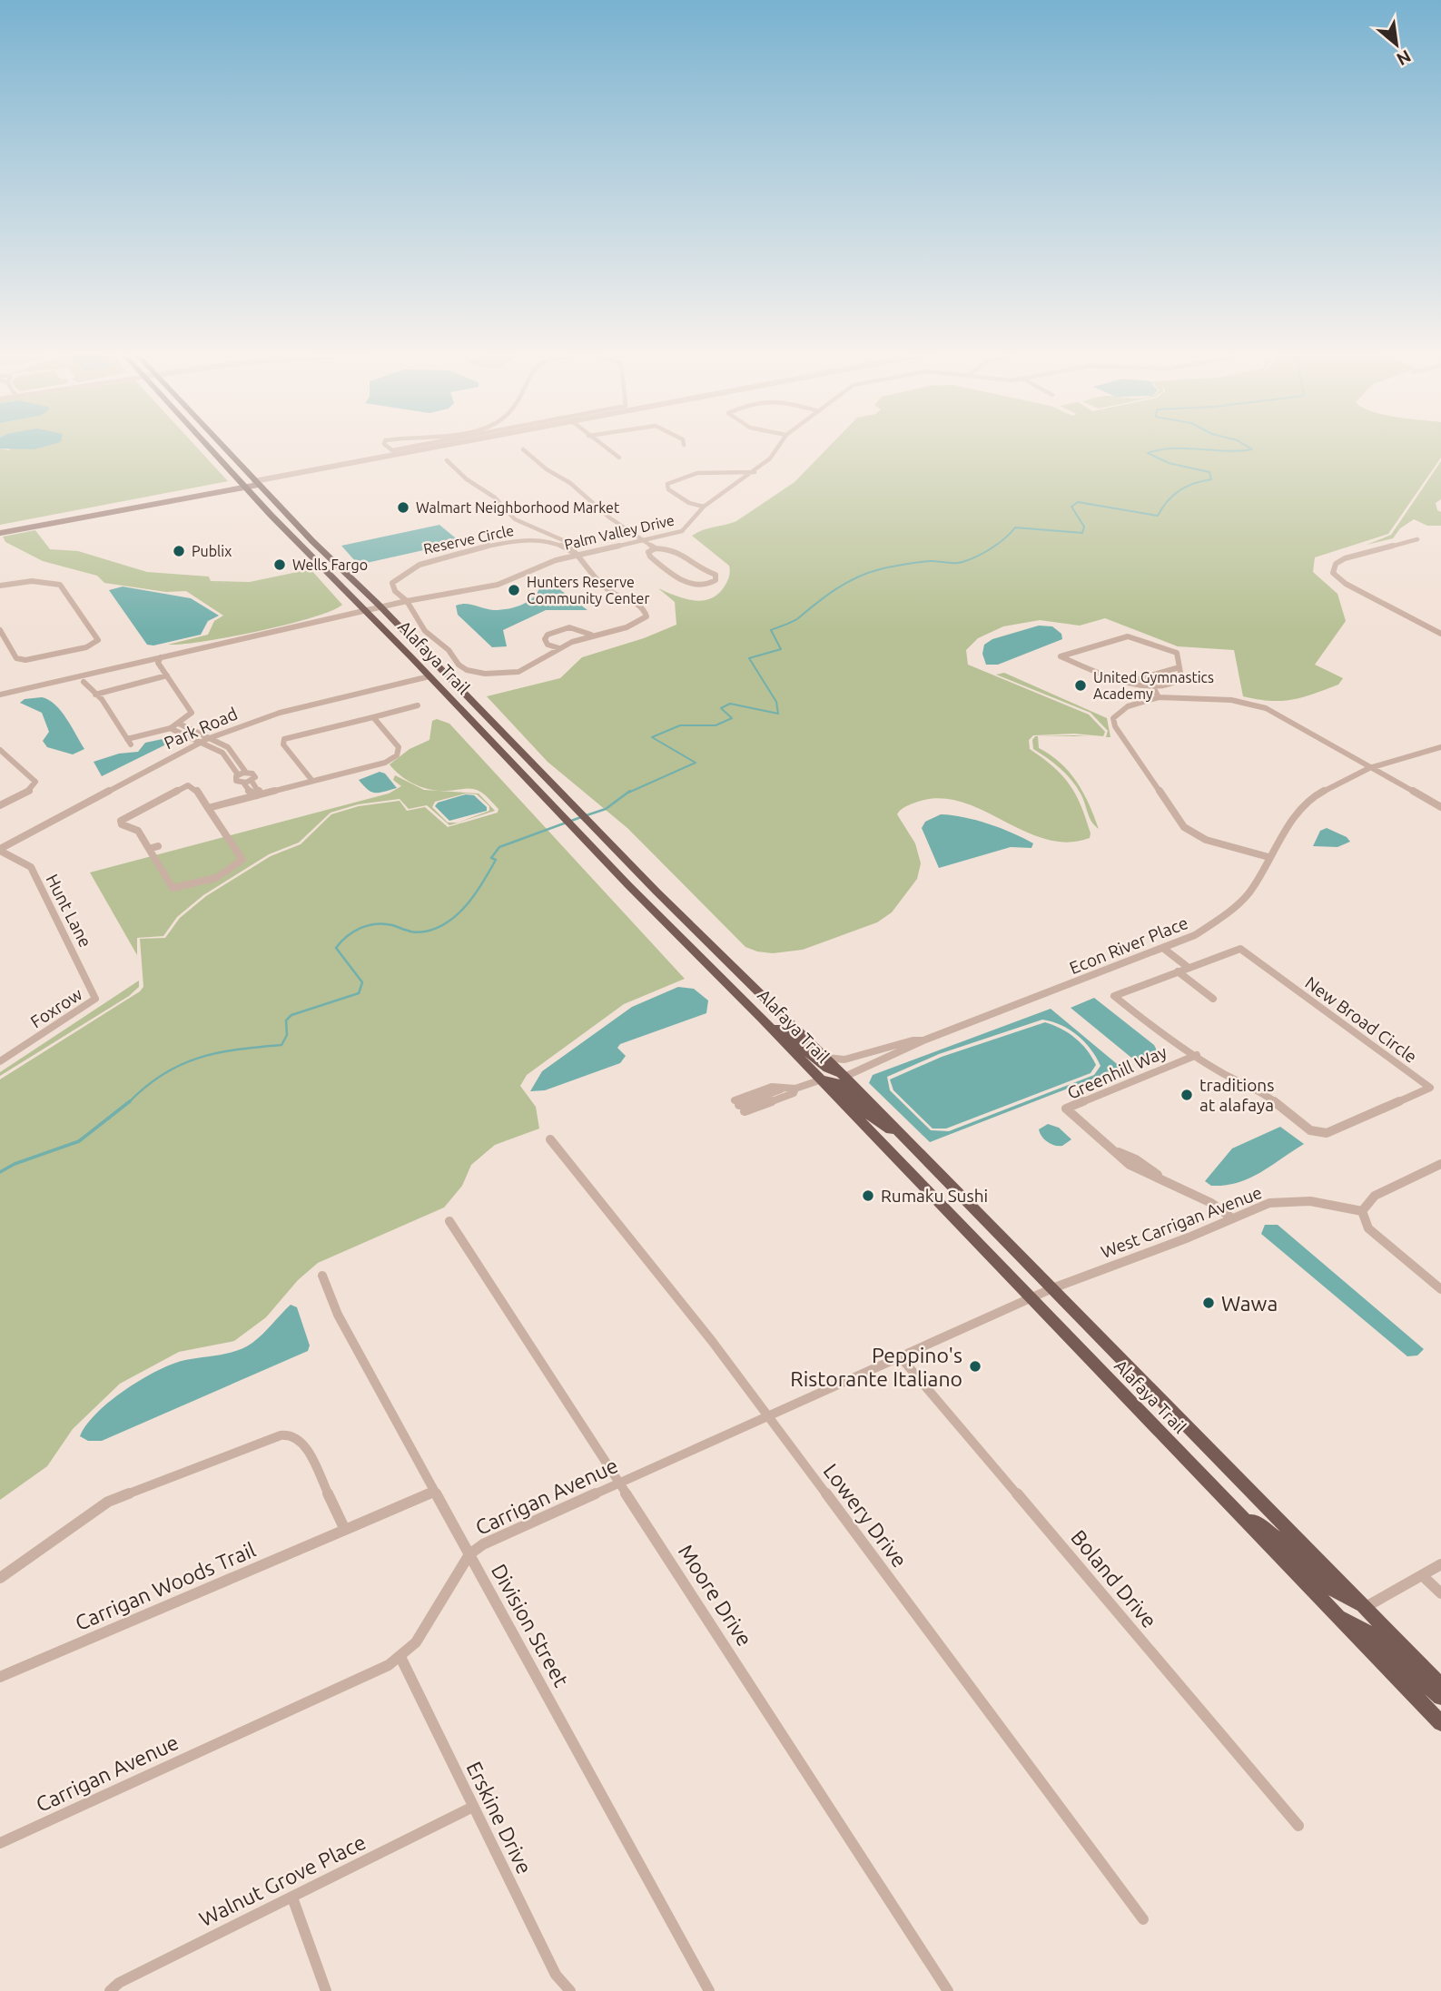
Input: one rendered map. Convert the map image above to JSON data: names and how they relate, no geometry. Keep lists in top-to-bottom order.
{
  "streets": {
    "main road": ["Alafaya Trail"],
    "street": [
      "Palm Valley Drive",
      "Reserve Circle",
      "Park Road",
      "Hunt Lane",
      "Econ River Place",
      "Foxrow",
      "New Broad Circle",
      "Greenhill Way",
      "West Carrigan Avenue",
      "Carrigan Avenue",
      "Lowery Drive",
      "Boland Drive",
      "Carrigan Woods Trail",
      "Moore Drive",
      "Division Street",
      "Erskine Drive",
      "Walnut Grove Place"
    ]
  },
  "crossings": [
    ["Palm Valley Drive", "Reserve Circle"],
    ["Palm Valley Drive", "Alafaya Trail"],
    ["Alafaya Trail", "Park Road"],
    ["Alafaya Trail", "Econ River Place"],
    ["Alafaya Trail", "West Carrigan Avenue"],
    ["Alafaya Trail", "Carrigan Avenue"],
    ["Park Road", "Hunt Lane"],
    ["Hunt Lane", "Foxrow"],
    ["New Broad Circle", "Greenhill Way"],
    ["Greenhill Way", "West Carrigan Avenue"],
    ["West Carrigan Avenue", "Carrigan Avenue"],
    ["Carrigan Avenue", "Lowery Drive"],
    ["Carrigan Avenue", "Boland Drive"],
    ["Carrigan Avenue", "Moore Drive"],
    ["Carrigan Avenue", "Division Street"],
    ["Carrigan Avenue", "Erskine Drive"],
    ["Carrigan Woods Trail", "Division Street"],
    ["Erskine Drive", "Walnut Grove Place"]
  ],
  "places": [
    "Walmart Neighborhood Market",
    "Publix",
    "Wells Fargo",
    "Hunters Reserve Community Center",
    "United Gymnastics Academy",
    "traditions at alafaya",
    "Rumaku Sushi",
    "Wawa",
    "Peppino's Ristorante Italiano"
  ],
  "north": "bottom right"
}
